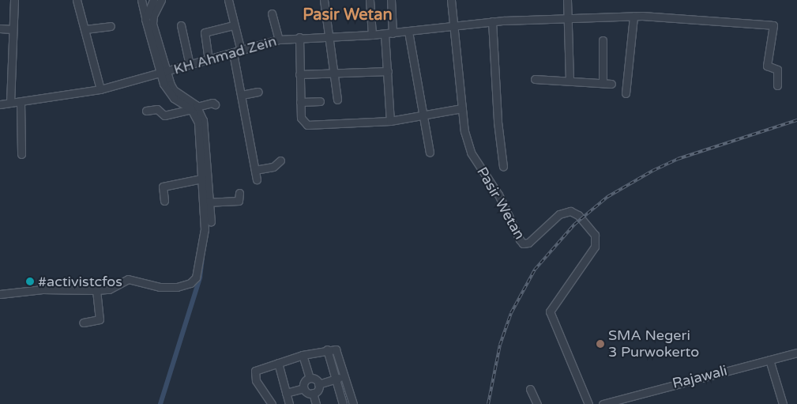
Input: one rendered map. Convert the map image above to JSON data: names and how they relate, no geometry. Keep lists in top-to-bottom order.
{
  "streets": {
    "street": ["KH Ahmad Zein", "Pasir Wetan", "Rajawali"]
  },
  "crossings": [
    ["KH Ahmad Zein", "Pasir Wetan"]
  ],
  "districts": ["Pasir Wetan"],
  "places": ["#activistcfos", "SMA Negeri 3 Purwokerto"]
}
